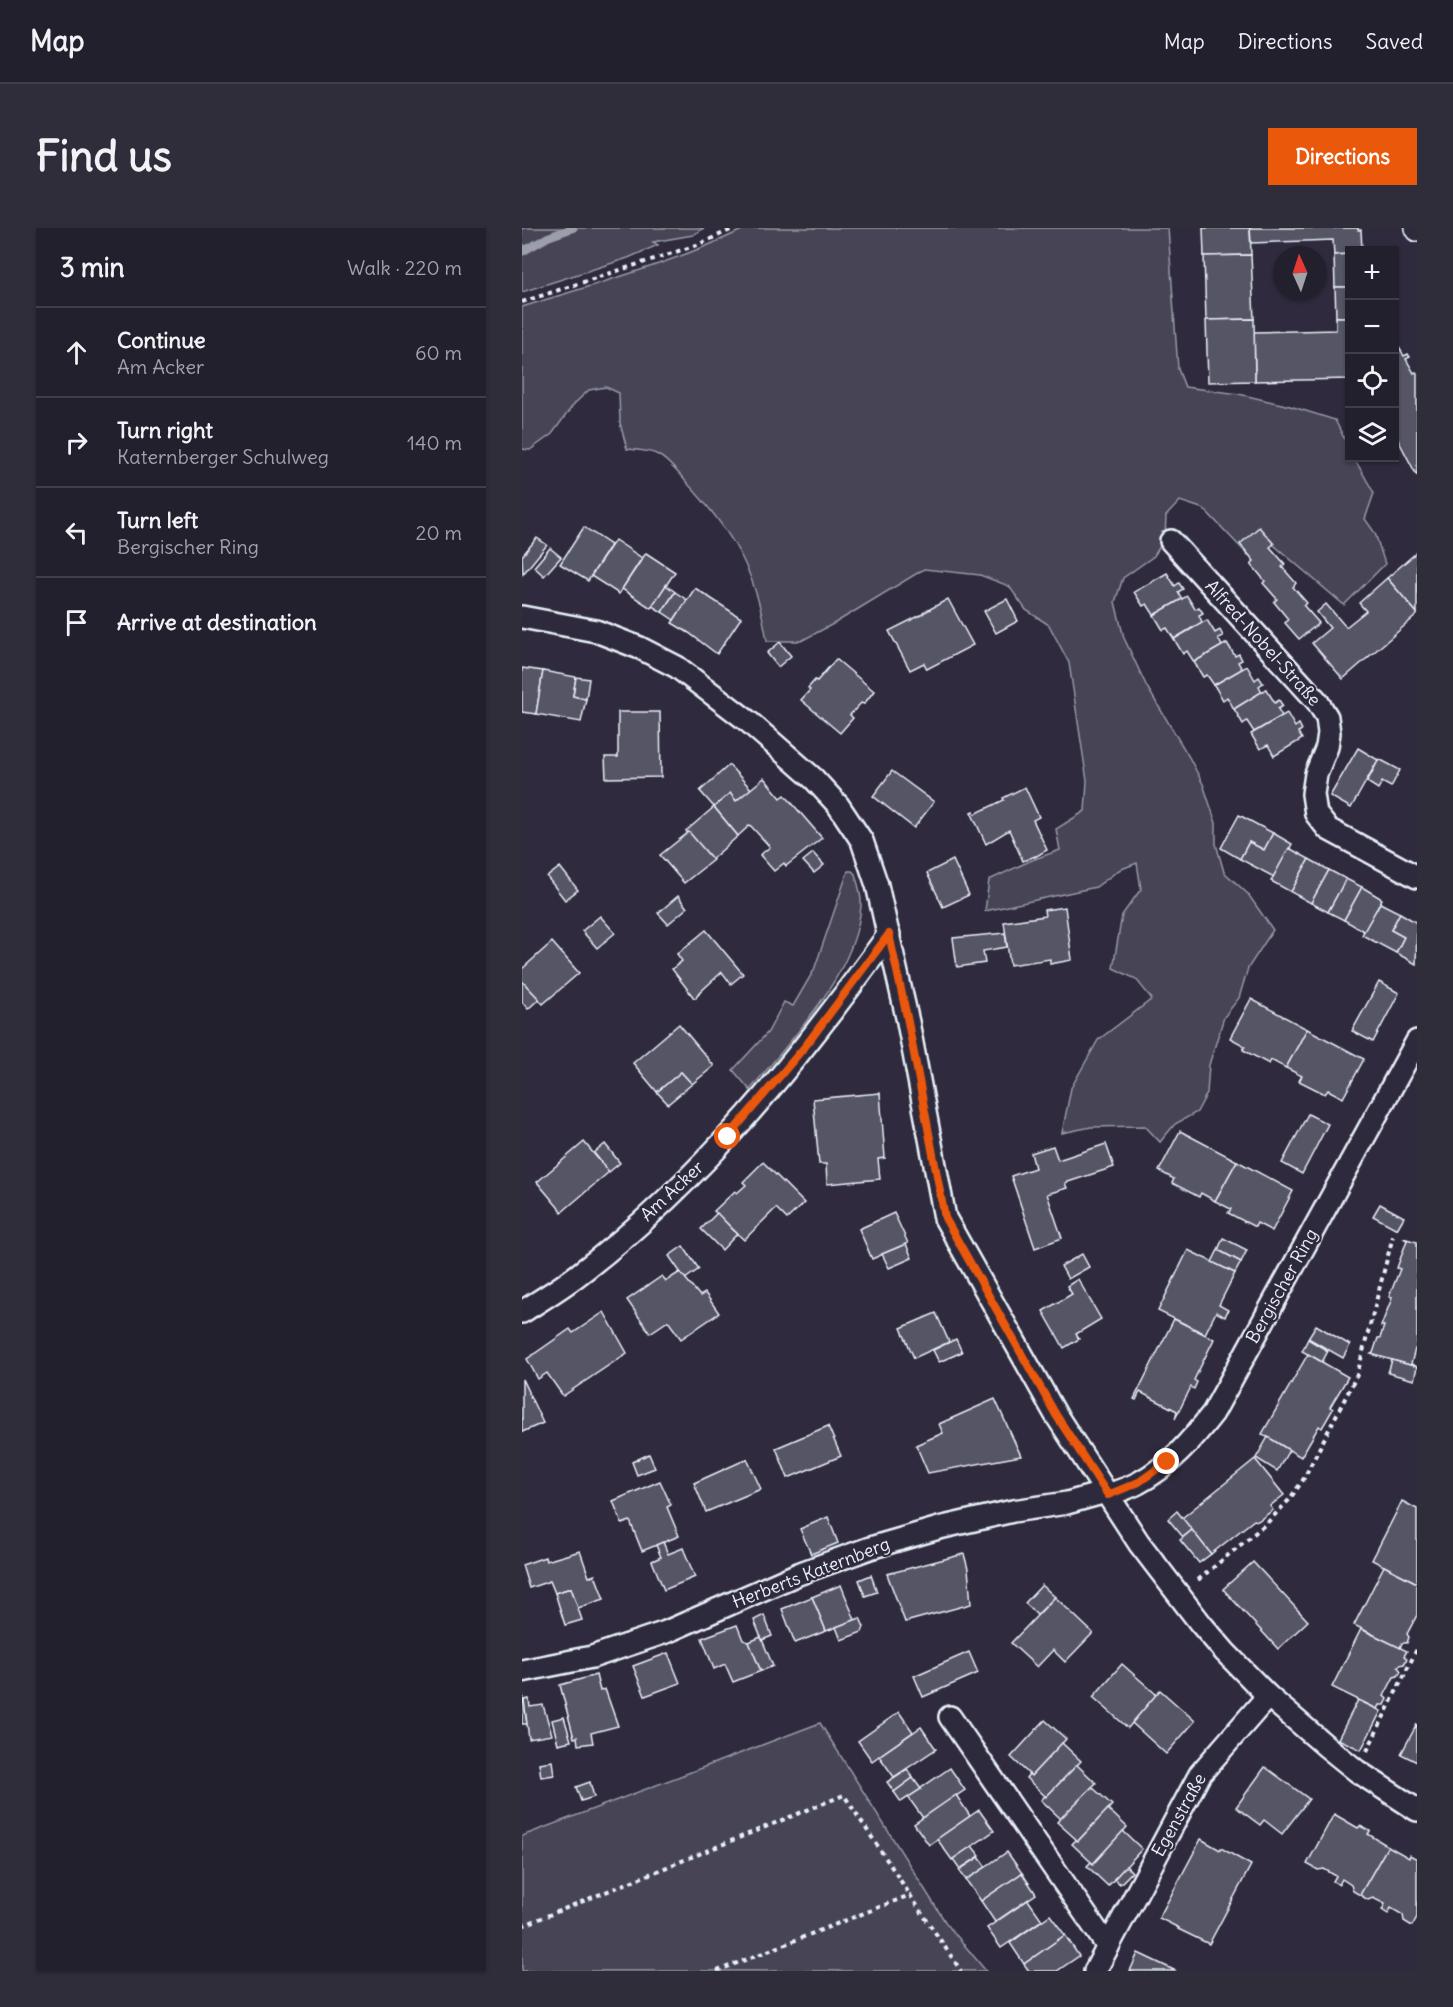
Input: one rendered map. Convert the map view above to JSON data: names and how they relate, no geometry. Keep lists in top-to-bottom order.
{
  "streets": {
    "street": [
      "Alfred-Nobel-Straße",
      "Am Acker",
      "Bergischer Ring",
      "Herberts Katernberg",
      "Egenstraße"
    ]
  },
  "crossings": [
    ["Bergischer Ring", "Herberts Katernberg"]
  ],
  "north": "top",
  "page": {
    "header": "Map",
    "nav": ["Map", "Directions", "Saved"],
    "buttons": "Directions",
    "title": "Find us",
    "heading": ["3 min", "Walk · 220 m"],
    "map_buttons": ["+", "−"],
    "list": [
      ["Continue", "Am Acker", "60 m"],
      ["Turn right", "Katernberger Schulweg", "140 m"],
      ["Turn left", "Bergischer Ring", "20 m"],
      "Arrive at destination"
    ]
  }
}
